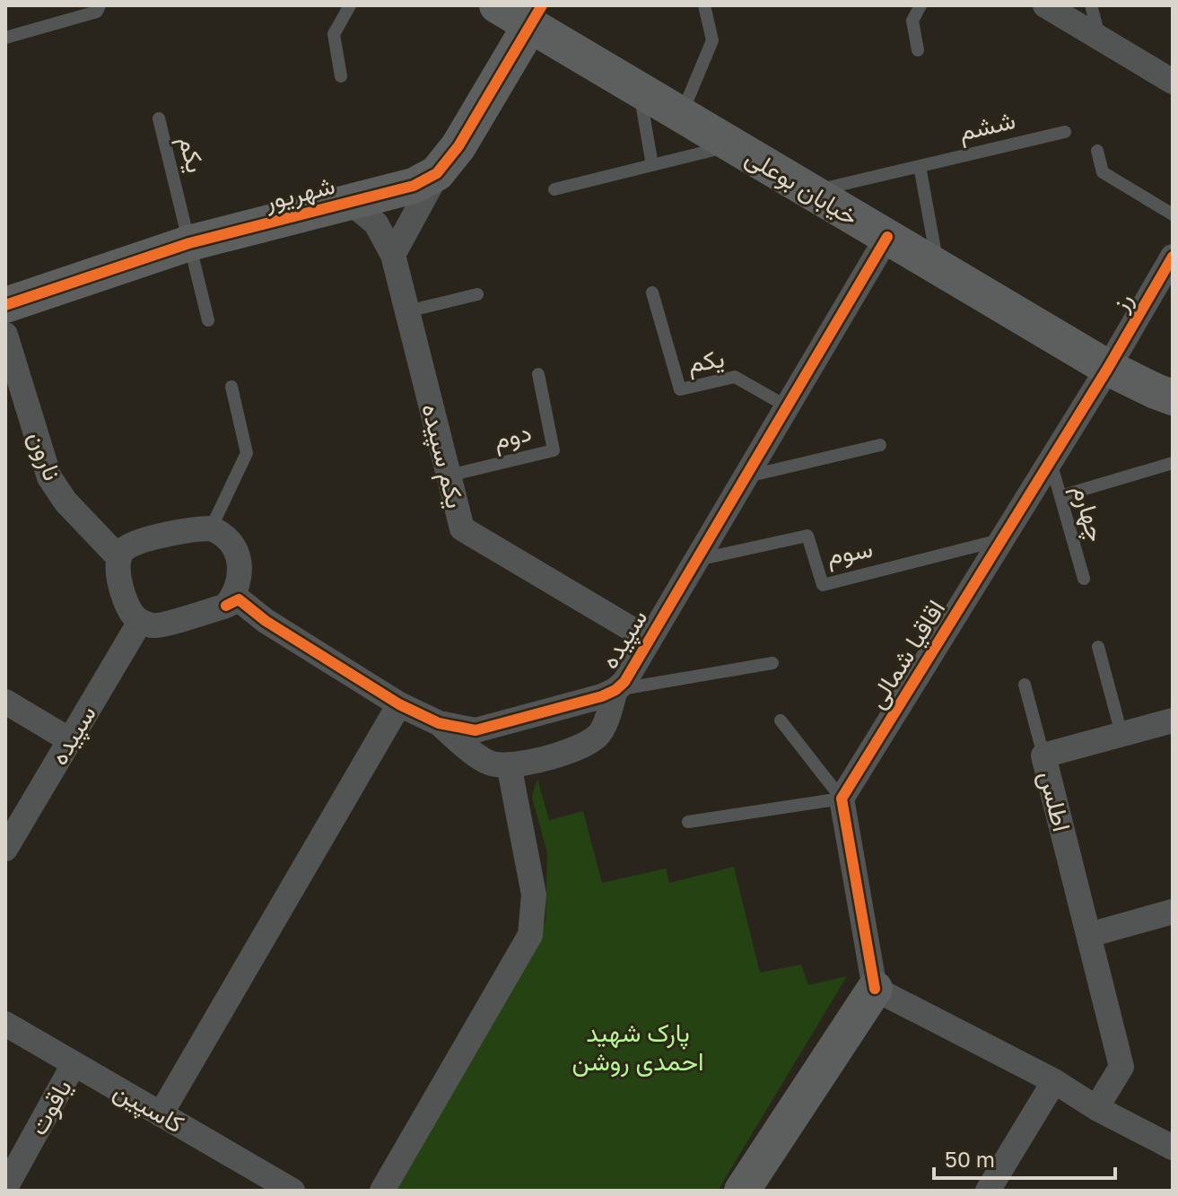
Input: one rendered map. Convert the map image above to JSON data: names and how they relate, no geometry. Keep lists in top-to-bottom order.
{
  "streets": {
    "street": [
      "خیابان بوعلی",
      "شهریور",
      "رز",
      "نارون",
      "یکم سپیده",
      "سپیده",
      "اقاقیا شمالی",
      "اطلس",
      "یاقوت",
      "کاسپین"
    ],
    "lane": [
      "ششم",
      "یکم",
      "دوم",
      "چهارم",
      "سوم"
    ]
  },
  "crossings": [
    ["ششم", "خیابان بوعلی"],
    ["یکم", "شهریور"],
    ["یکم", "سپیده"],
    ["خیابان بوعلی", "شهریور"],
    ["خیابان بوعلی", "رز"],
    ["خیابان بوعلی", "سپیده"],
    ["خیابان بوعلی", "اقاقیا شمالی"],
    ["شهریور", "یکم سپیده"],
    ["رز", "اقاقیا شمالی"],
    ["دوم", "یکم سپیده"],
    ["نارون", "سپیده"],
    ["یکم سپیده", "سپیده"],
    ["چهارم", "اقاقیا شمالی"],
    ["سوم", "سپیده"],
    ["سوم", "اقاقیا شمالی"],
    ["یاقوت", "کاسپین"]
  ],
  "parks": ["پارک شهید احمدی روشن"],
  "scale_bar": "50 m"
}
